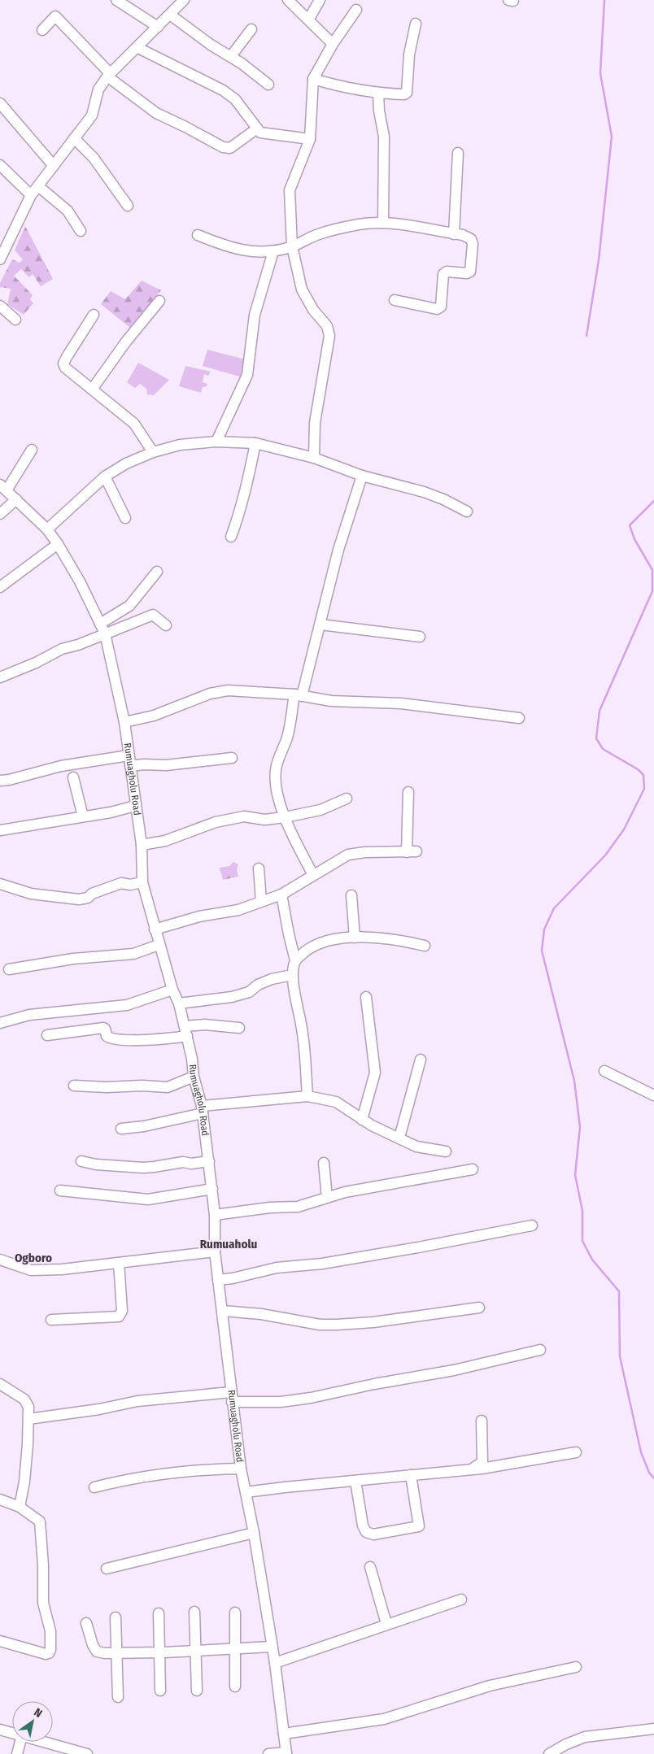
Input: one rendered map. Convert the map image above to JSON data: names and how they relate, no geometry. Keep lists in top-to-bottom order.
{
  "streets": {
    "street": ["Rumuagholu Road"]
  },
  "districts": ["Rumuaholu", "Ogboro"],
  "north": "top right"
}
